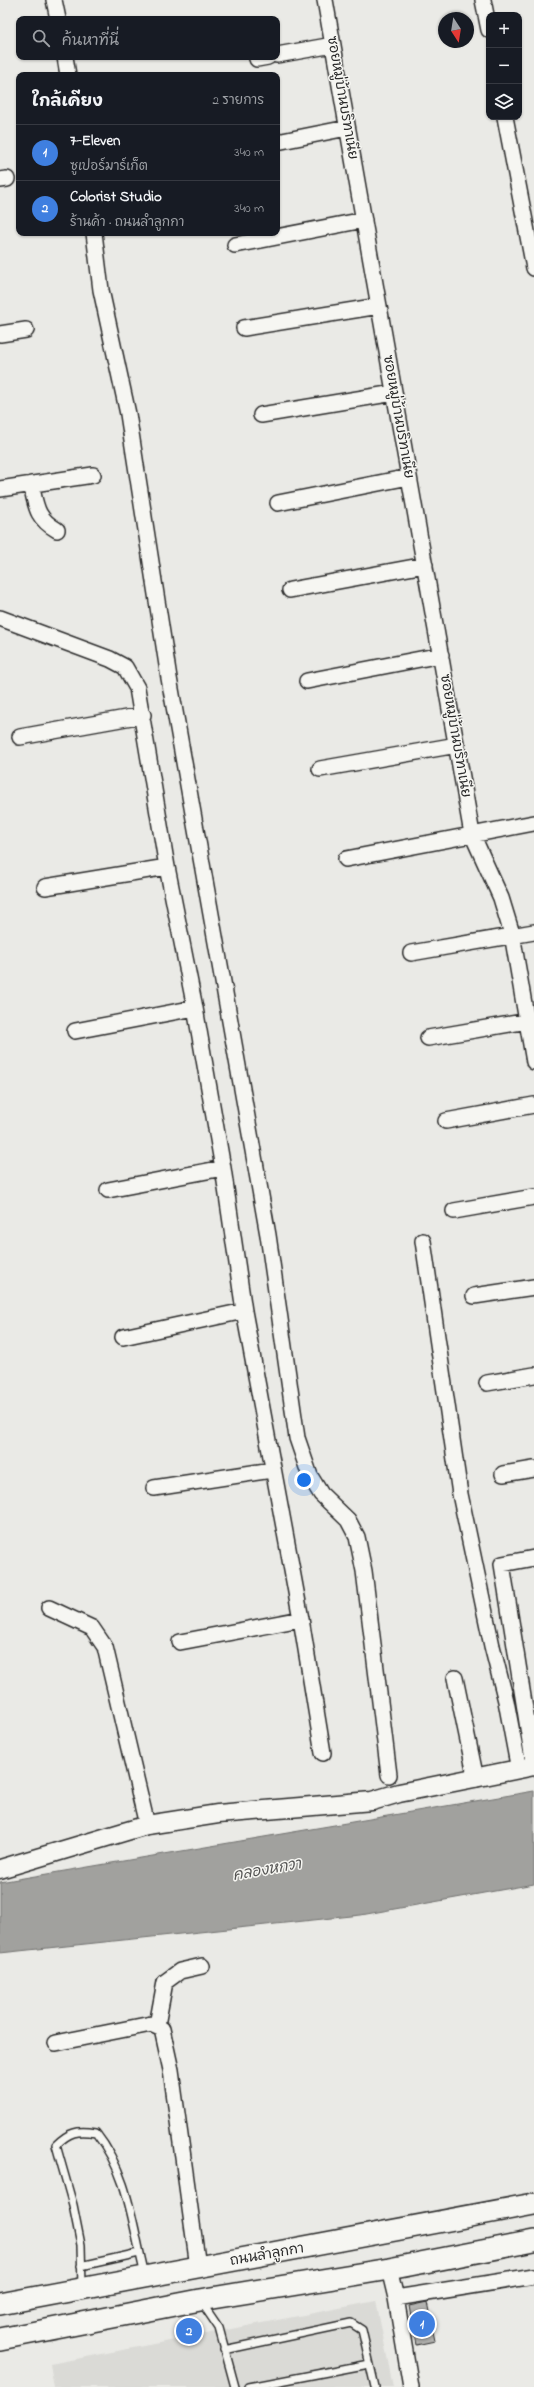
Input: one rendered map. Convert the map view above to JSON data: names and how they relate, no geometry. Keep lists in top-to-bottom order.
{
  "streets": {
    "main road": ["ถนนลำลูกกา"],
    "street": ["ซอยหมู่บ้านบริทาเนีย"]
  },
  "water": ["คลองหกวา"],
  "north": "bottom",
  "page": {
    "map_buttons": ["+", "−"],
    "search": "ค้นหาที่นี่",
    "heading": ["ใกล้เคียง", "2 รายการ"],
    "list": [
      {
        "mark": "1",
        "name": "7-Eleven",
        "note": "ซูเปอร์มาร์เก็ต",
        "value": "340 m"
      },
      {
        "mark": "2",
        "name": "Colorist Studio",
        "note": "ร้านค้า · ถนนลำลูกกา",
        "value": "340 m"
      }
    ],
    "pins": ["1", "2"]
  }
}
